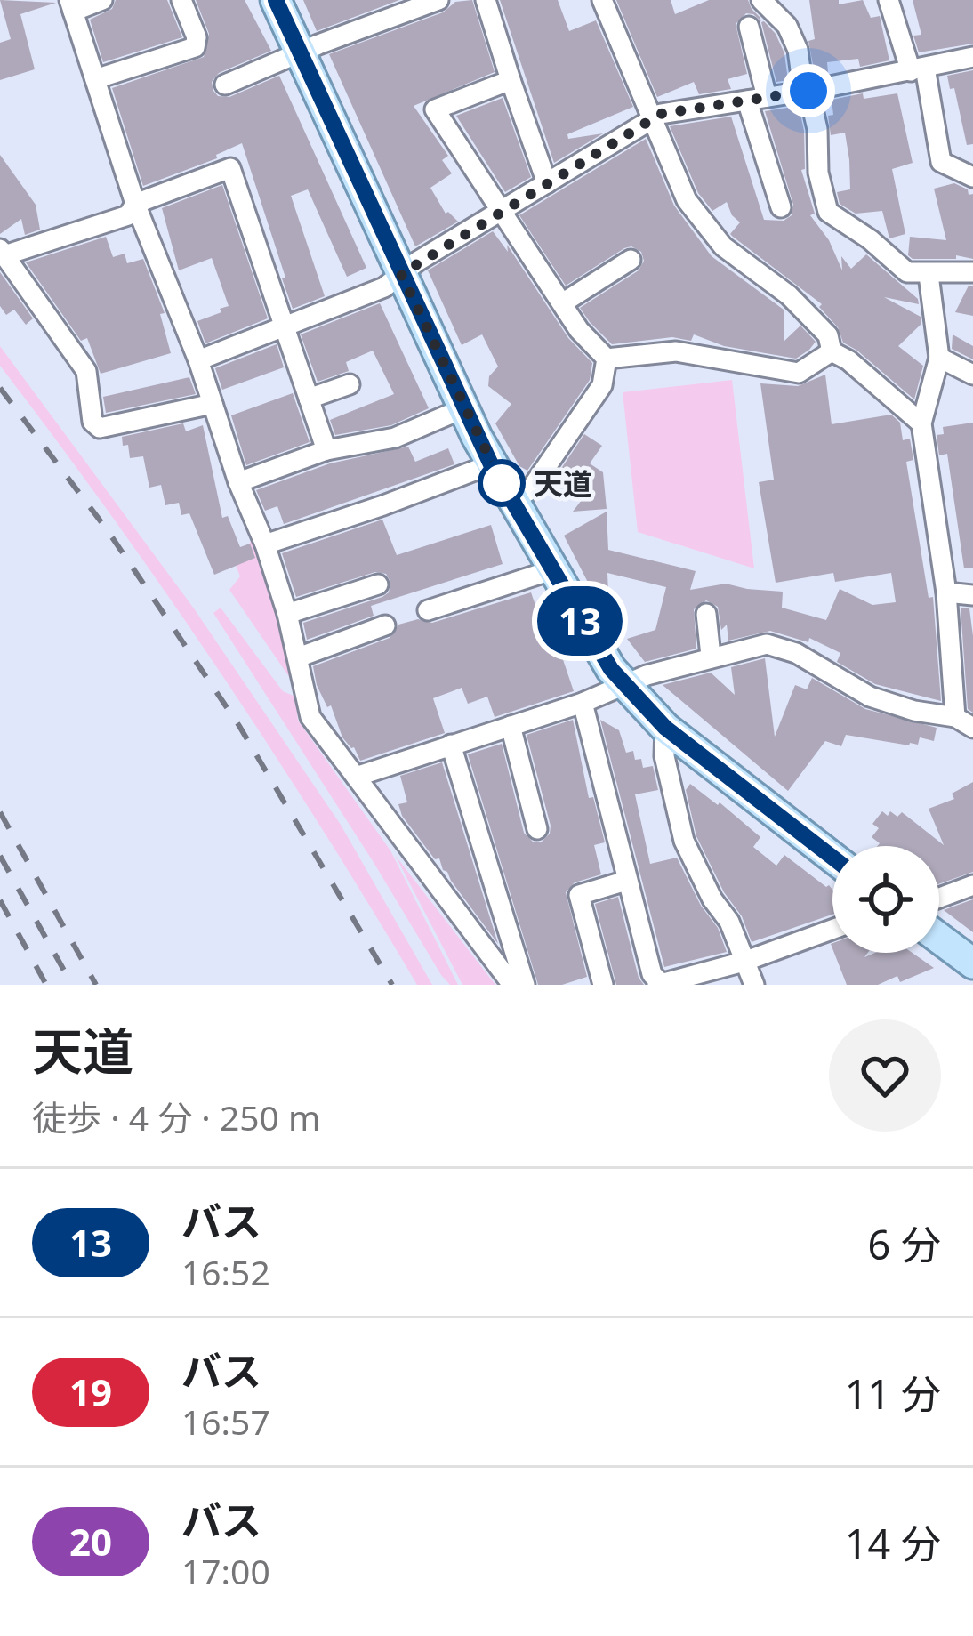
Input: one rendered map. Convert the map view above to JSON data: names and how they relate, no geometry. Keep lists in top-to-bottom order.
{
  "places": ["天道"],
  "lines": ["bus line 13"],
  "page": {
    "on_map": "13",
    "heading": ["天道", "徒歩 · 4 分 · 250 m"],
    "list": [
      {
        "mark": "13",
        "name": "バス",
        "note": "16:52",
        "value": "6 分"
      },
      {
        "mark": "19",
        "name": "バス",
        "note": "16:57",
        "value": "11 分"
      },
      {
        "mark": "20",
        "name": "バス",
        "note": "17:00",
        "value": "14 分"
      }
    ]
  }
}
